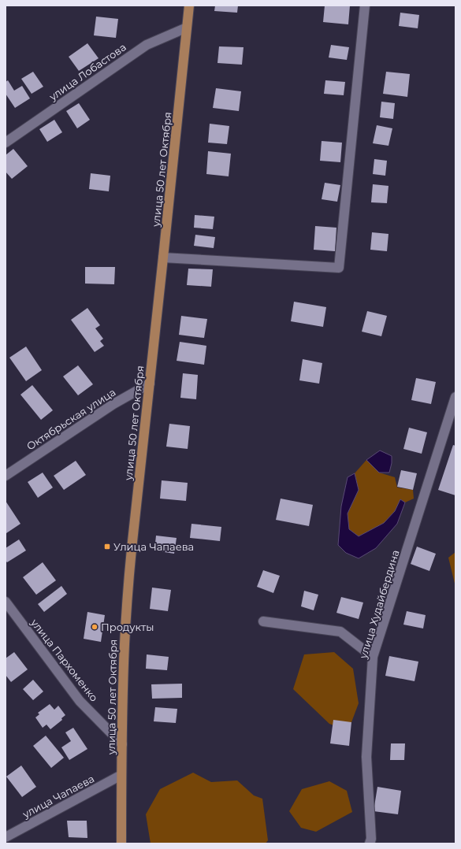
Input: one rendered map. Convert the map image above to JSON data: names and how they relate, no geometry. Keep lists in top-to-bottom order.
{
  "streets": {
    "main road": ["улица 50 лет Октября"],
    "street": [
      "улица Лобастова",
      "Октябрьская улица",
      "улица Худайбердина",
      "улица Пархоменко",
      "улица Чапаева"
    ]
  },
  "crossings": [
    ["улица Лобастова", "улица 50 лет Октября"],
    ["улица 50 лет Октября", "Октябрьская улица"],
    ["улица 50 лет Октября", "улица Пархоменко"],
    ["улица 50 лет Октября", "улица Чапаева"]
  ],
  "places": {
    "transit": ["Улица Чапаева"],
    "other": ["Продукты"]
  }
}
